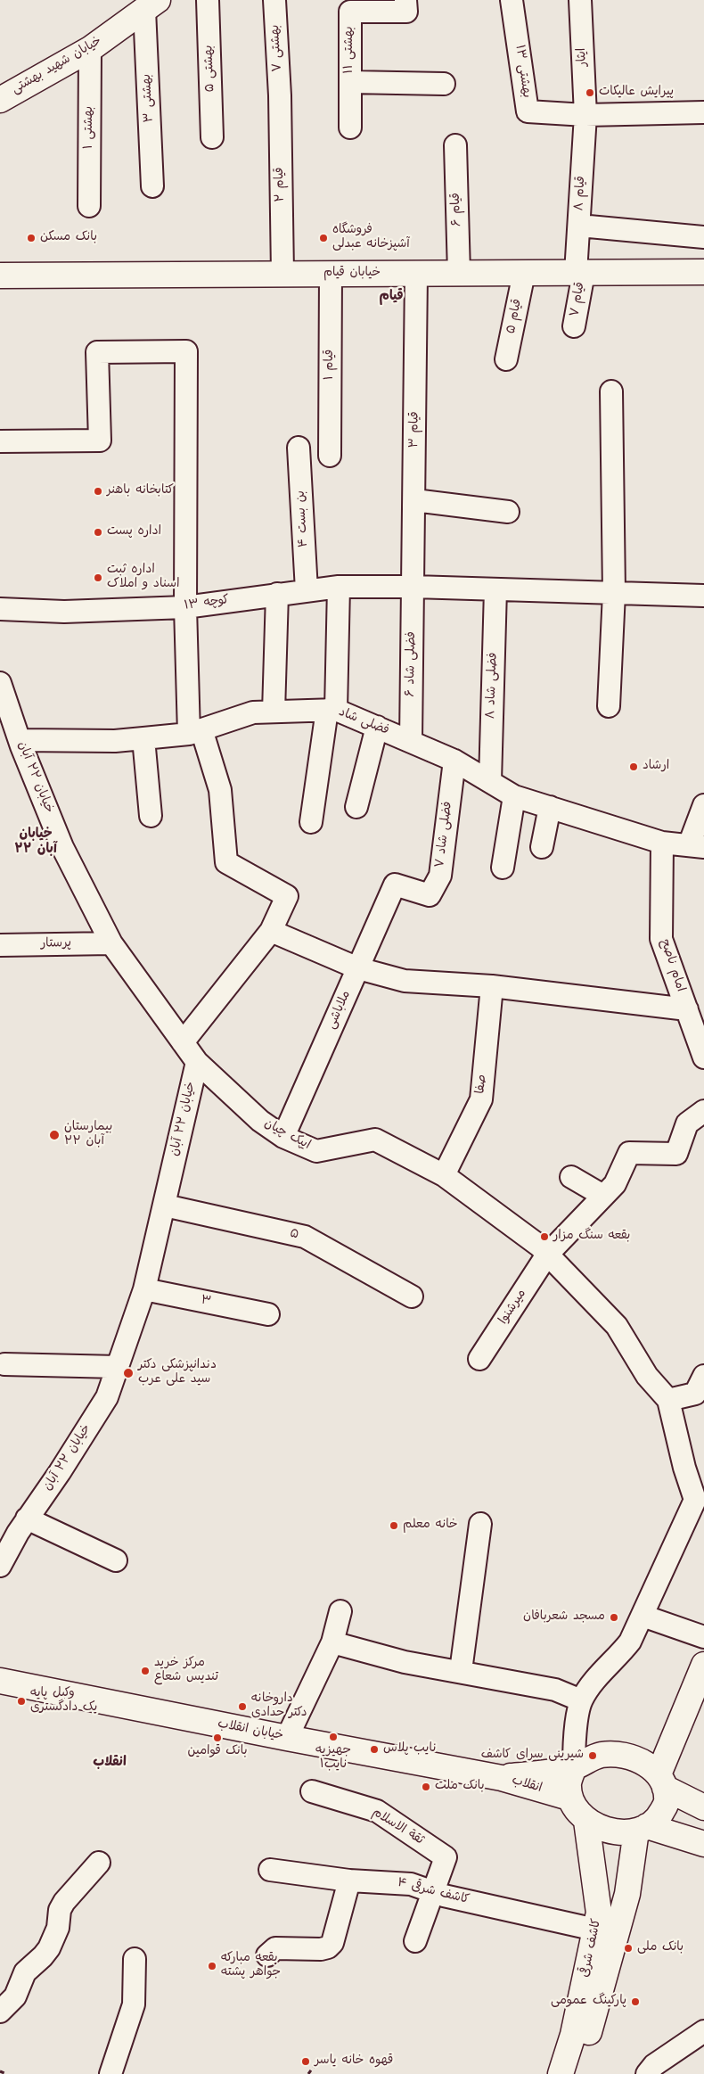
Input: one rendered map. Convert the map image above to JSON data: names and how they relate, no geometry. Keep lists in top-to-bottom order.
{
  "streets": {
    "main road": [
      "خیابان شهید بهشتی",
      "خیابان قیام",
      "خیابان انقلاب",
      "انقلاب",
      "کاشف شرقی"
    ],
    "street": [
      "بهشتی ۷",
      "بهشتی ۱۱",
      "ایثار",
      "بهشتی ۵",
      "بهشتی ۱۳",
      "بهشتی ۳",
      "بهشتی ۱",
      "قیام ۲",
      "قیام ۸",
      "قیام ۶",
      "قیام ۷",
      "قیام ۵",
      "قیام ۱",
      "قیام ۳",
      "بن بست ۴",
      "کوچه ۱۳",
      "فضلی شاد ۶",
      "فضلی شاد ۸",
      "فضلی شاد",
      "خیابان ۲۲ آبان",
      "فضلی شاد ۷",
      "پرستار",
      "امام ناصح",
      "ملاباشی",
      "صفا",
      "ایپک چیان",
      "۵",
      "۳",
      "میرشنوا",
      "ثقة‌ الاسلام",
      "کاشف شرقی ۴"
    ]
  },
  "crossings": [
    ["بهشتی ۷", "قیام ۲"],
    ["ایثار", "بهشتی ۱۳"],
    ["ایثار", "قیام ۸"],
    ["خیابان شهید بهشتی", "بهشتی ۳"],
    ["خیابان شهید بهشتی", "بهشتی ۱"],
    ["بهشتی ۱۳", "قیام ۸"],
    ["قیام ۲", "خیابان قیام"],
    ["قیام ۸", "خیابان قیام"],
    ["قیام ۸", "قیام ۷"],
    ["قیام ۶", "خیابان قیام"],
    ["خیابان قیام", "قیام ۷"],
    ["خیابان قیام", "قیام ۵"],
    ["خیابان قیام", "قیام ۱"],
    ["خیابان قیام", "قیام ۳"],
    ["قیام ۳", "کوچه ۱۳"],
    ["قیام ۳", "فضلی شاد ۶"],
    ["بن بست ۴", "کوچه ۱۳"],
    ["کوچه ۱۳", "فضلی شاد ۶"],
    ["کوچه ۱۳", "فضلی شاد ۸"],
    ["فضلی شاد ۶", "فضلی شاد"],
    ["فضلی شاد ۸", "فضلی شاد"],
    ["فضلی شاد", "خیابان ۲۲ آبان"],
    ["فضلی شاد", "فضلی شاد ۷"],
    ["فضلی شاد", "امام ناصح"],
    ["خیابان ۲۲ آبان", "پرستار"],
    ["خیابان ۲۲ آبان", "ایپک چیان"],
    ["خیابان ۲۲ آبان", "۵"],
    ["خیابان ۲۲ آبان", "۳"],
    ["فضلی شاد ۷", "ملاباشی"],
    ["ملاباشی", "ایپک چیان"],
    ["صفا", "ایپک چیان"],
    ["ایپک چیان", "میرشنوا"],
    ["خیابان انقلاب", "انقلاب"],
    ["انقلاب", "کاشف شرقی"],
    ["ثقة‌ الاسلام", "کاشف شرقی ۴"],
    ["کاشف شرقی ۴", "کاشف شرقی"]
  ],
  "districts": ["قیام", "خیابان ۲۲ آبان", "انقلاب"],
  "places": [
    "پیرایش عالیکات",
    "بانک مسکن",
    "فروشگاه آشپزخانه عبدلی",
    "کتابخانه باهنر",
    "اداره پست",
    "اداره ثبت اسناد و املاک",
    "ارشاد",
    "بیمارستان ۲۲ آبان",
    "بقعه سنگ مزار",
    "دندانپزشکی دکتر سید علی عرب",
    "خانه معلم",
    "مسجد شعربافان",
    "مرکز خرید تندیس شعاع",
    "وکیل پایه یک دادگستری",
    "داروخانه دکتر حدادی",
    "جهیزیه نایب۱",
    "بانک قوامین",
    "نایب پلاس",
    "شیرینی سرای کاشف",
    "بانک ملت",
    "بانک ملی",
    "بقعه مبارکه جواهر پشته",
    "پارکینگ عمومی",
    "قهوه خانه یاسر"
  ]
}
